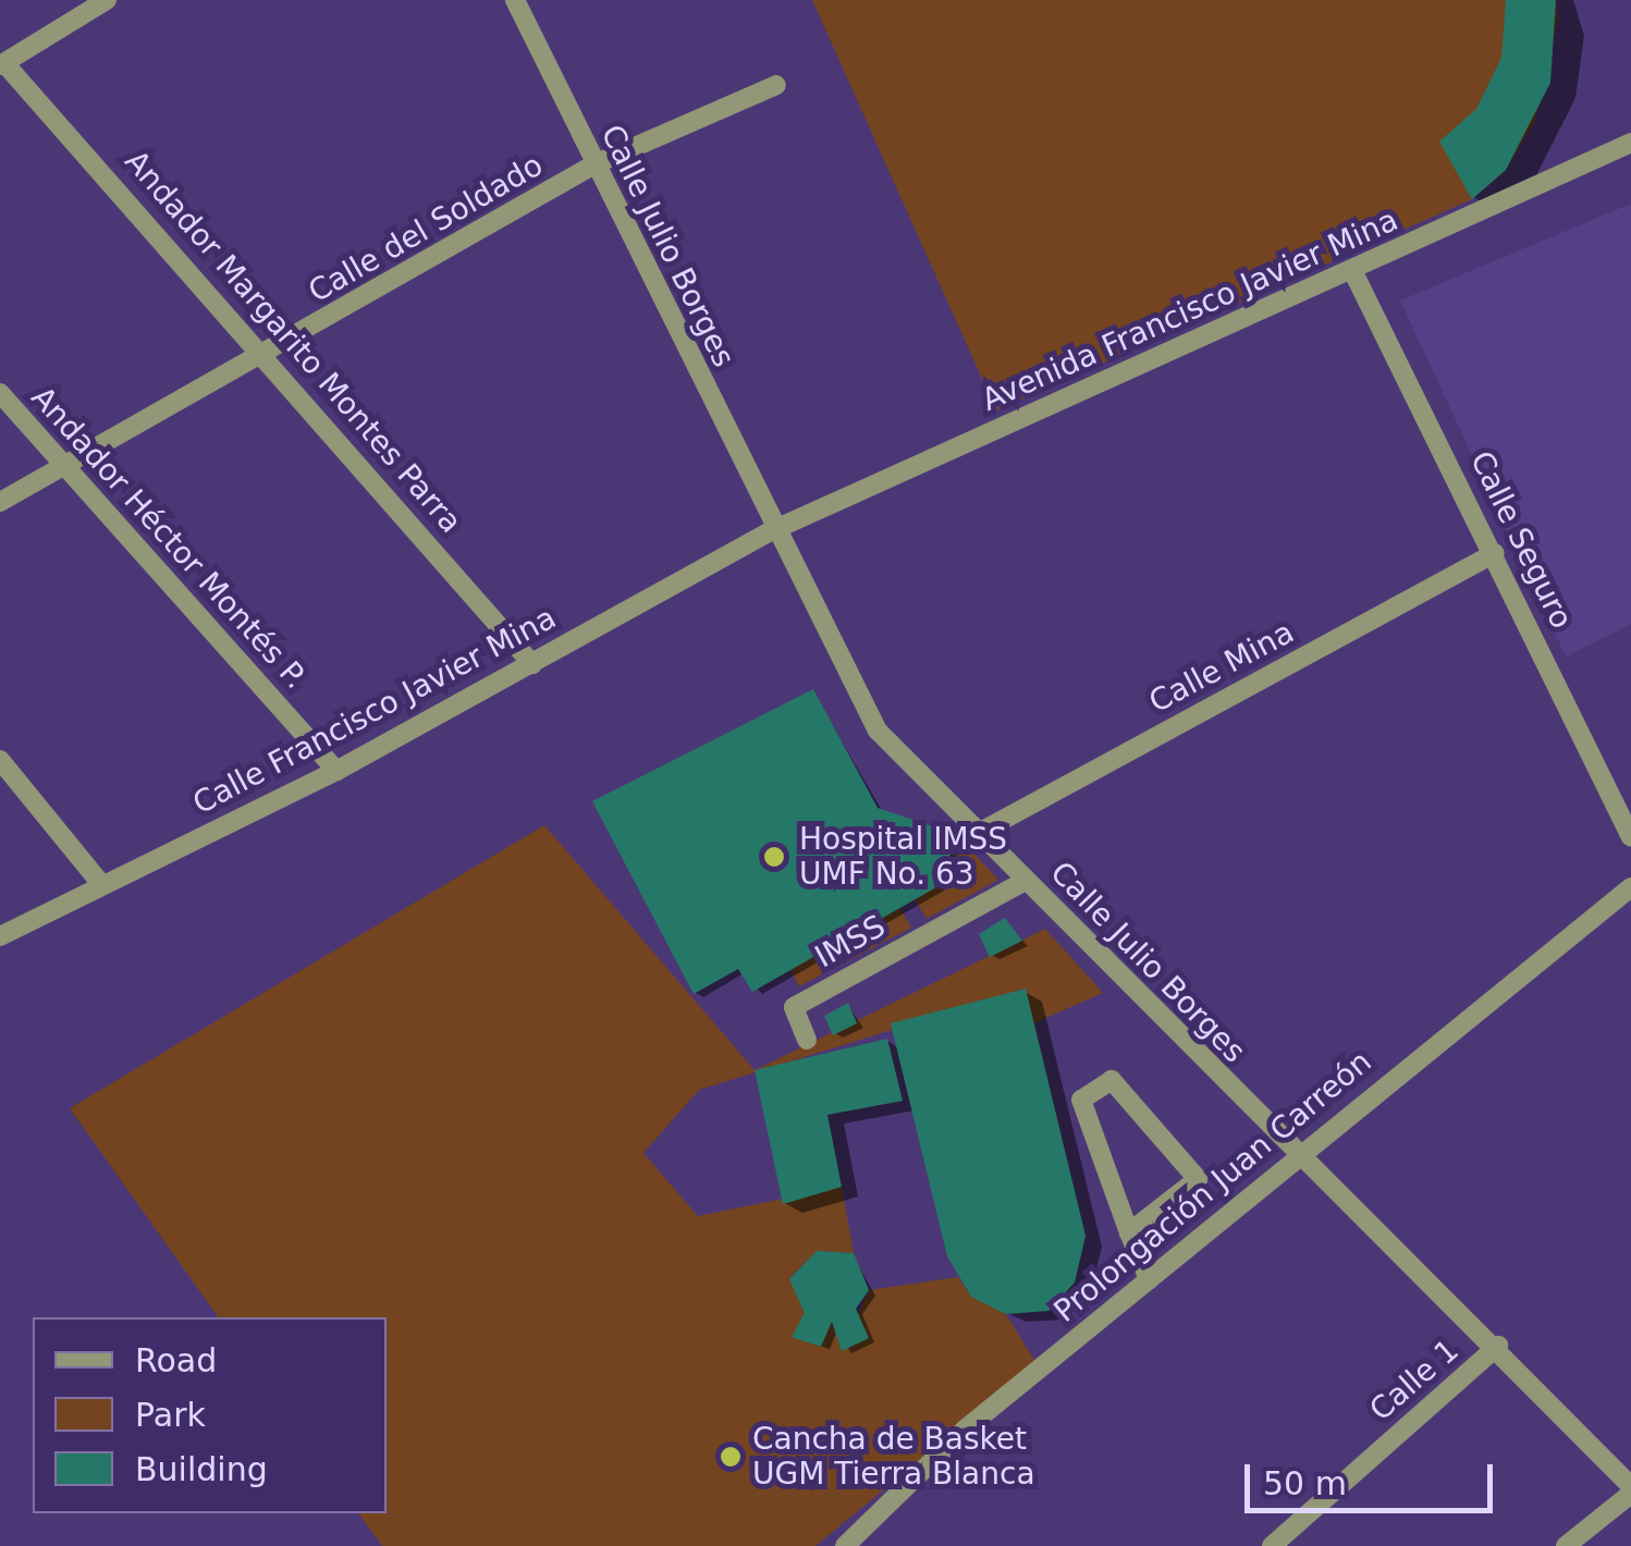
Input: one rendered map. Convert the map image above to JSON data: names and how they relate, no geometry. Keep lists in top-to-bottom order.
{
  "streets": {
    "street": [
      "Calle del Soldado",
      "Calle Julio Borges",
      "Avenida Francisco Javier Mina",
      "Andador Margarito Montes Parra",
      "Andador Héctor Montés P.",
      "Calle Seguro",
      "Calle Mina",
      "Calle Francisco Javier Mina",
      "IMSS",
      "Prolongación Juan Carreón",
      "Calle 1"
    ]
  },
  "crossings": [
    ["Calle del Soldado", "Calle Julio Borges"],
    ["Calle del Soldado", "Andador Margarito Montes Parra"],
    ["Calle del Soldado", "Andador Héctor Montés P."],
    ["Calle Julio Borges", "Avenida Francisco Javier Mina"],
    ["Calle Julio Borges", "Calle Mina"],
    ["Calle Julio Borges", "Calle Francisco Javier Mina"],
    ["Calle Julio Borges", "IMSS"],
    ["Calle Julio Borges", "Prolongación Juan Carreón"],
    ["Calle Julio Borges", "Calle 1"],
    ["Avenida Francisco Javier Mina", "Calle Seguro"],
    ["Avenida Francisco Javier Mina", "Calle Francisco Javier Mina"],
    ["Andador Margarito Montes Parra", "Calle Francisco Javier Mina"],
    ["Andador Héctor Montés P.", "Calle Francisco Javier Mina"],
    ["Calle Seguro", "Calle Mina"]
  ],
  "places": ["Hospital IMSS UMF No. 63", "Cancha de Basket UGM Tierra Blanca"],
  "legend": ["Road", "Park", "Building"],
  "scale_bar": "50 m"
}
